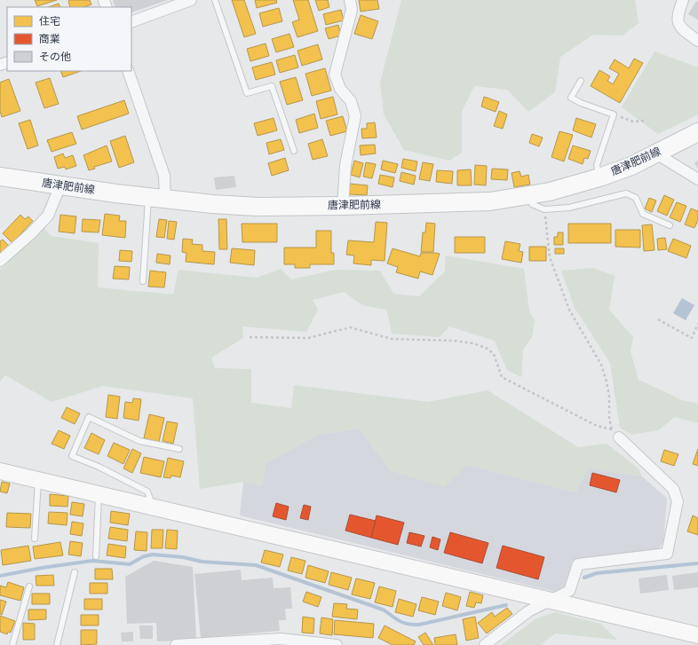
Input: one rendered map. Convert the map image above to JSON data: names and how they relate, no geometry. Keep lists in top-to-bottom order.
{
  "streets": {
    "main road": ["唐津肥前線"]
  },
  "legend": ["住宅", "商業", "その他"]
}
